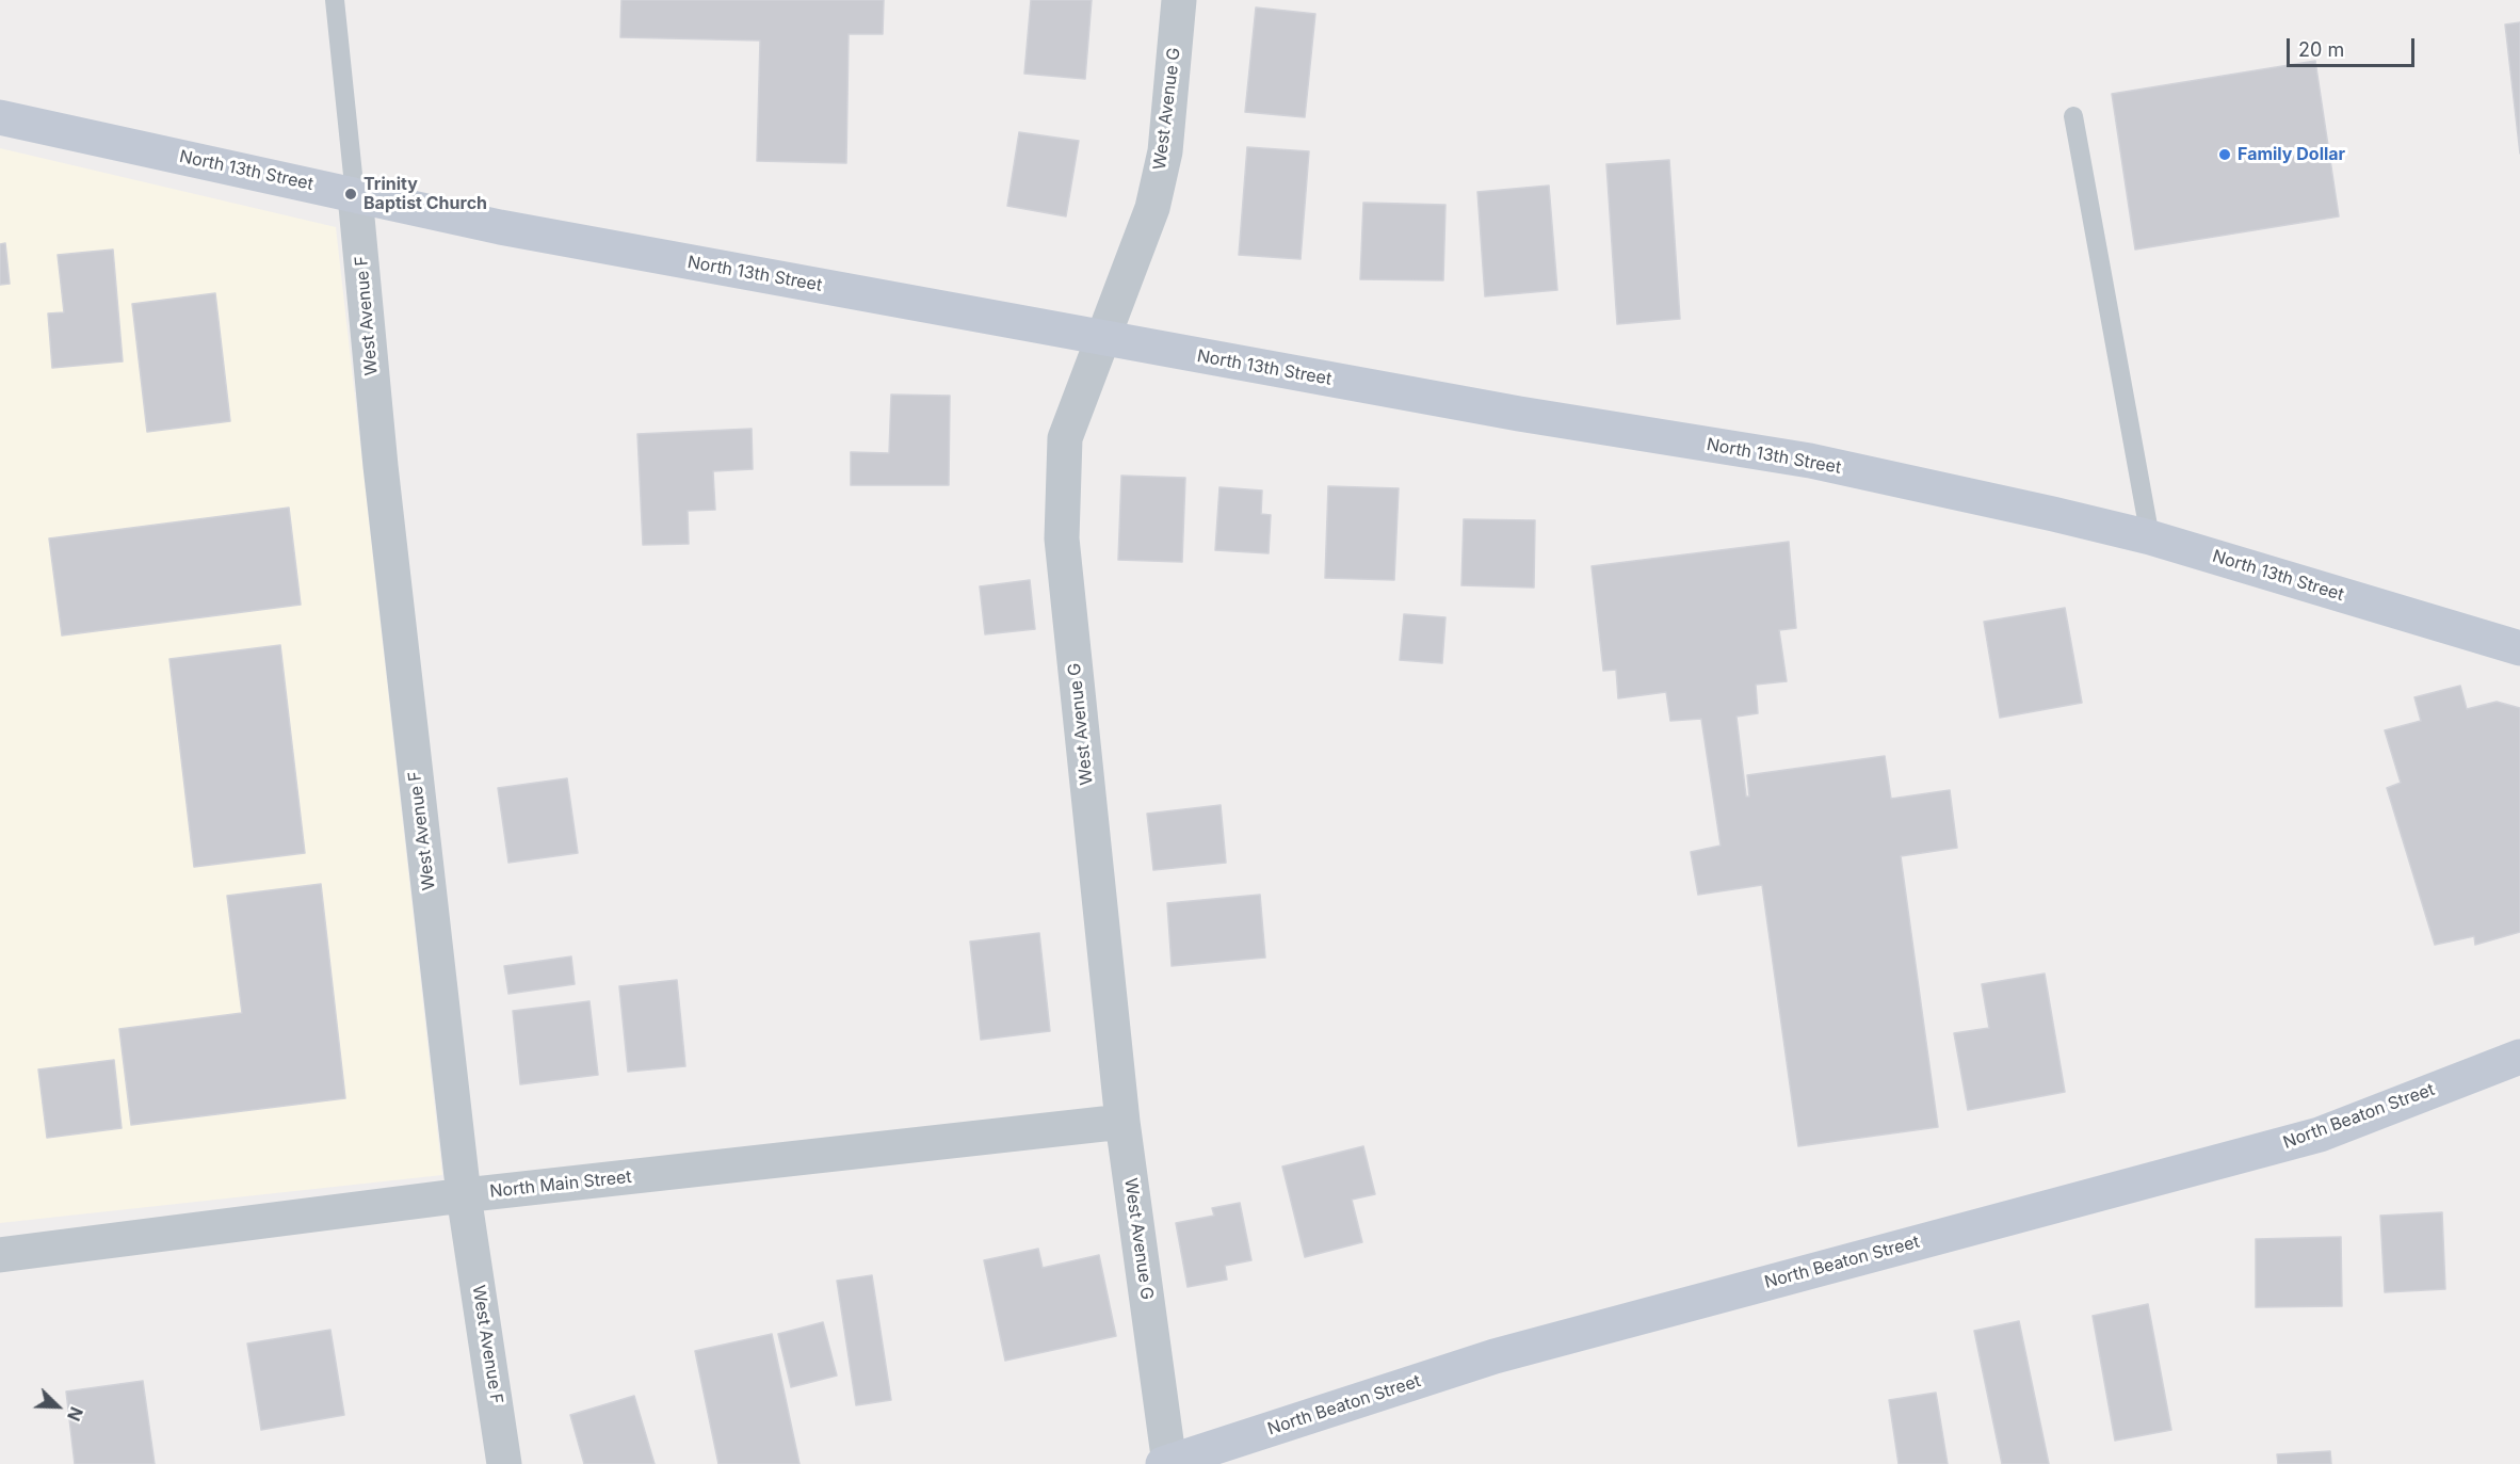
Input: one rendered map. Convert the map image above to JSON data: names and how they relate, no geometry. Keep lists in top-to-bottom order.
{
  "streets": {
    "street": [
      "West Avenue G",
      "North 13th Street",
      "West Avenue F",
      "North Beaton Street",
      "North Main Street"
    ]
  },
  "crossings": [
    ["West Avenue G", "North 13th Street"],
    ["West Avenue G", "North Beaton Street"],
    ["West Avenue G", "North Main Street"],
    ["North 13th Street", "West Avenue F"],
    ["West Avenue F", "North Main Street"]
  ],
  "places": ["Family Dollar", "Trinity Baptist Church"],
  "scale_bar": "20 m",
  "north": "bottom right"
}
